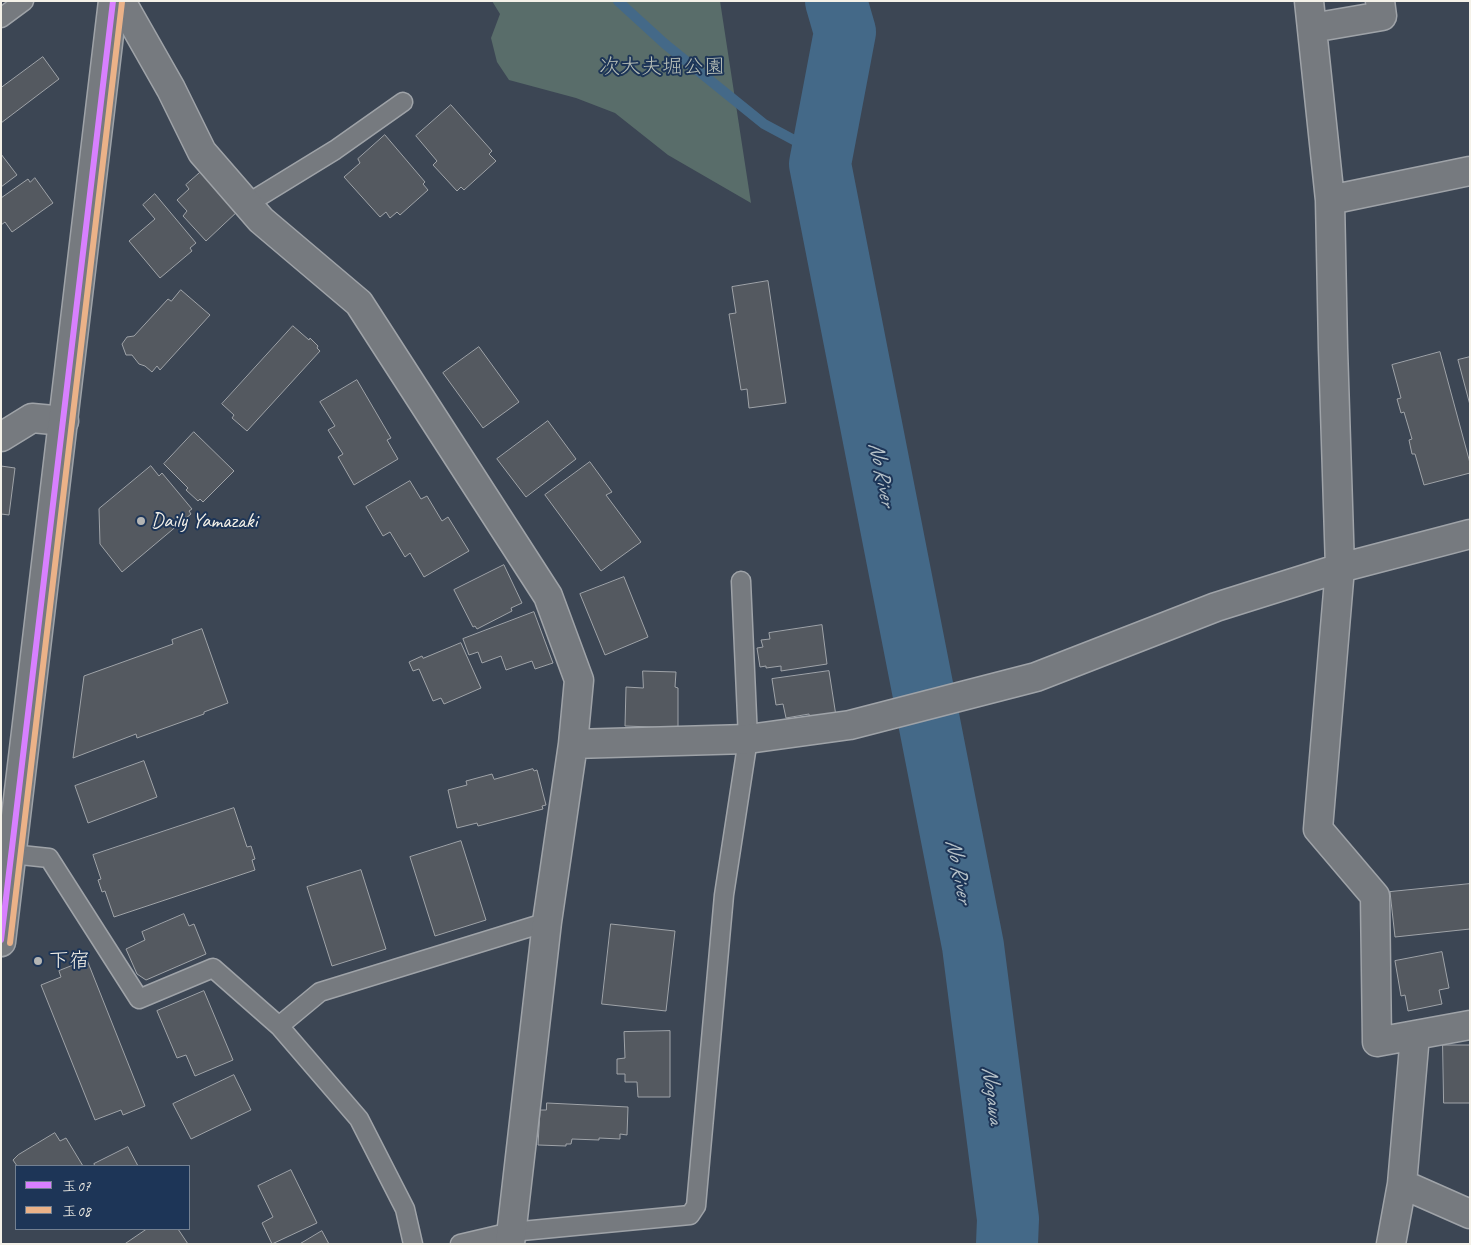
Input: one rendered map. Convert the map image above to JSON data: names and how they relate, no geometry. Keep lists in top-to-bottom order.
{
  "water": ["No River", "Nogawa"],
  "parks": ["次大夫堀公園"],
  "places": ["Daily Yamazaki", "下宿"],
  "lines": ["transit line 玉07", "transit line 玉08"],
  "legend": ["玉07", "玉08"]
}
